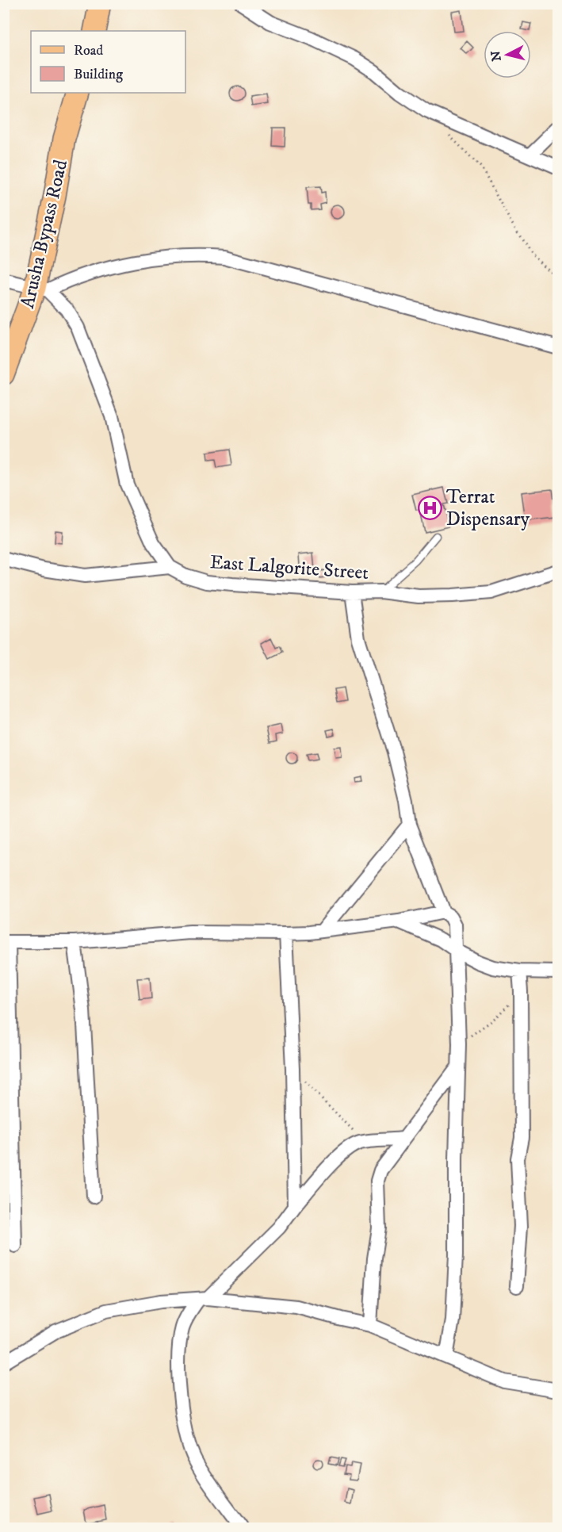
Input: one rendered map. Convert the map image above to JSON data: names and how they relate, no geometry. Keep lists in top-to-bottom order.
{
  "streets": {
    "main road": ["Arusha Bypass Road"],
    "street": ["East Lalgorite Street"]
  },
  "crossings": [
    ["Arusha Bypass Road", "East Lalgorite Street"]
  ],
  "places": {
    "hospital": ["Terrat Dispensary"]
  },
  "legend": ["Road", "Building"],
  "north": "left"
}
